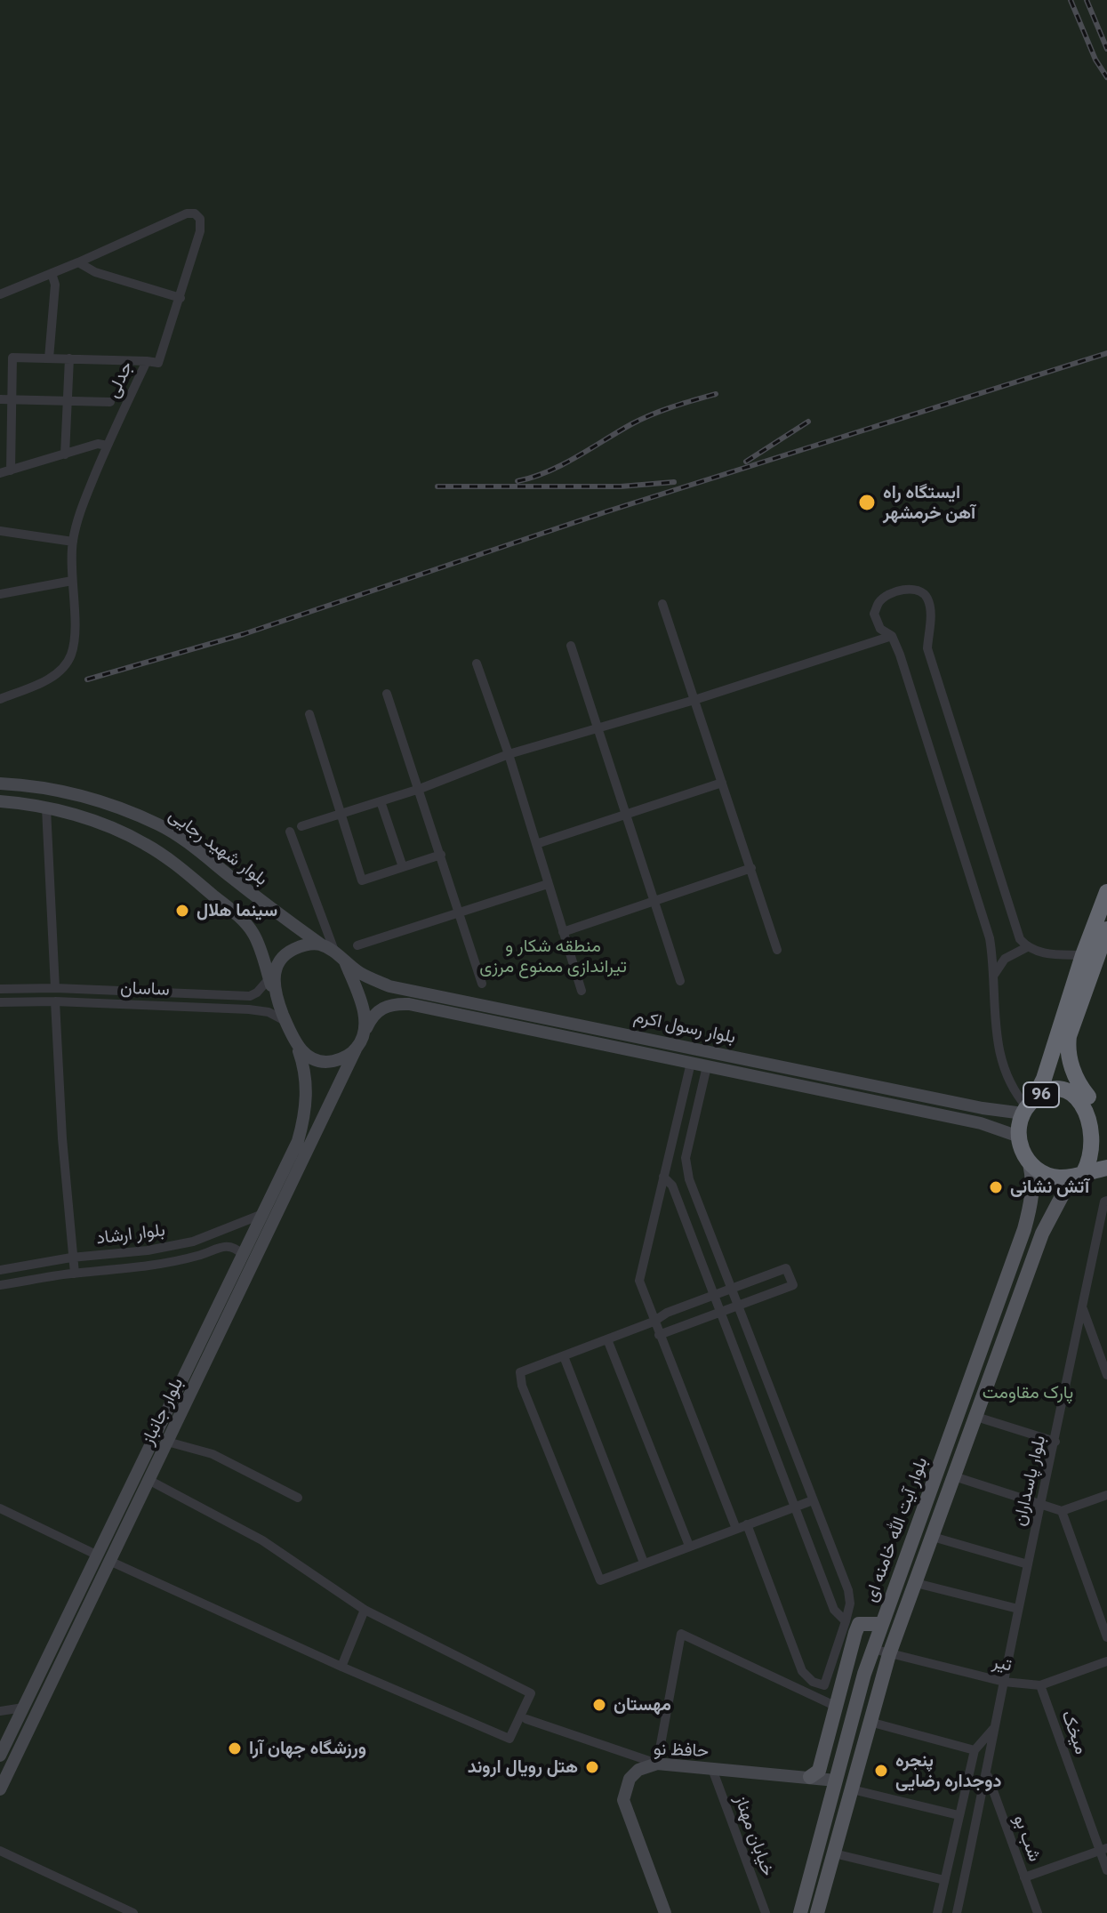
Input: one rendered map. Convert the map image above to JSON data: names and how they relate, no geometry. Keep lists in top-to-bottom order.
{
  "streets": {
    "highway": ["96"],
    "main road": [
      "بلوار شهید رجایی",
      "بلوار رسول اکرم",
      "بلوار جانباز",
      "بلوار آیت الله خامنه ای",
      "حافظ نو"
    ],
    "street": [
      "جدلی",
      "ساسان",
      "بلوار ارشاد",
      "بلوار پاسداران",
      "تیر",
      "میخک",
      "خیابان مهناز",
      "شب بو"
    ]
  },
  "crossings": [
    ["بلوار شهید رجایی", "ساسان"],
    ["بلوار شهید رجایی", "بلوار رسول اکرم"],
    ["بلوار شهید رجایی", "بلوار جانباز"],
    ["ساسان", "بلوار رسول اکرم"],
    ["ساسان", "بلوار جانباز"],
    ["بلوار رسول اکرم", "96"],
    ["بلوار رسول اکرم", "بلوار جانباز"],
    ["بلوار رسول اکرم", "بلوار آیت الله خامنه ای"],
    ["96", "بلوار آیت الله خامنه ای"],
    ["بلوار ارشاد", "بلوار جانباز"],
    ["بلوار پاسداران", "تیر"],
    ["بلوار پاسداران", "شب بو"],
    ["بلوار آیت الله خامنه ای", "تیر"],
    ["بلوار آیت الله خامنه ای", "حافظ نو"],
    ["تیر", "میخک"],
    ["حافظ نو", "خیابان مهناز"]
  ],
  "parks": ["منطقه شکار و تیراندازی ممنوع مرزی", "پارک مقاومت"],
  "places": [
    "ایستگاه راه آهن خرمشهر",
    "سینما هلال",
    "آتش نشانی",
    "مهستان",
    "ورزشگاه جهان آرا",
    "هتل رویال اروند",
    "پنجره دوجداره رضایی"
  ]
}
